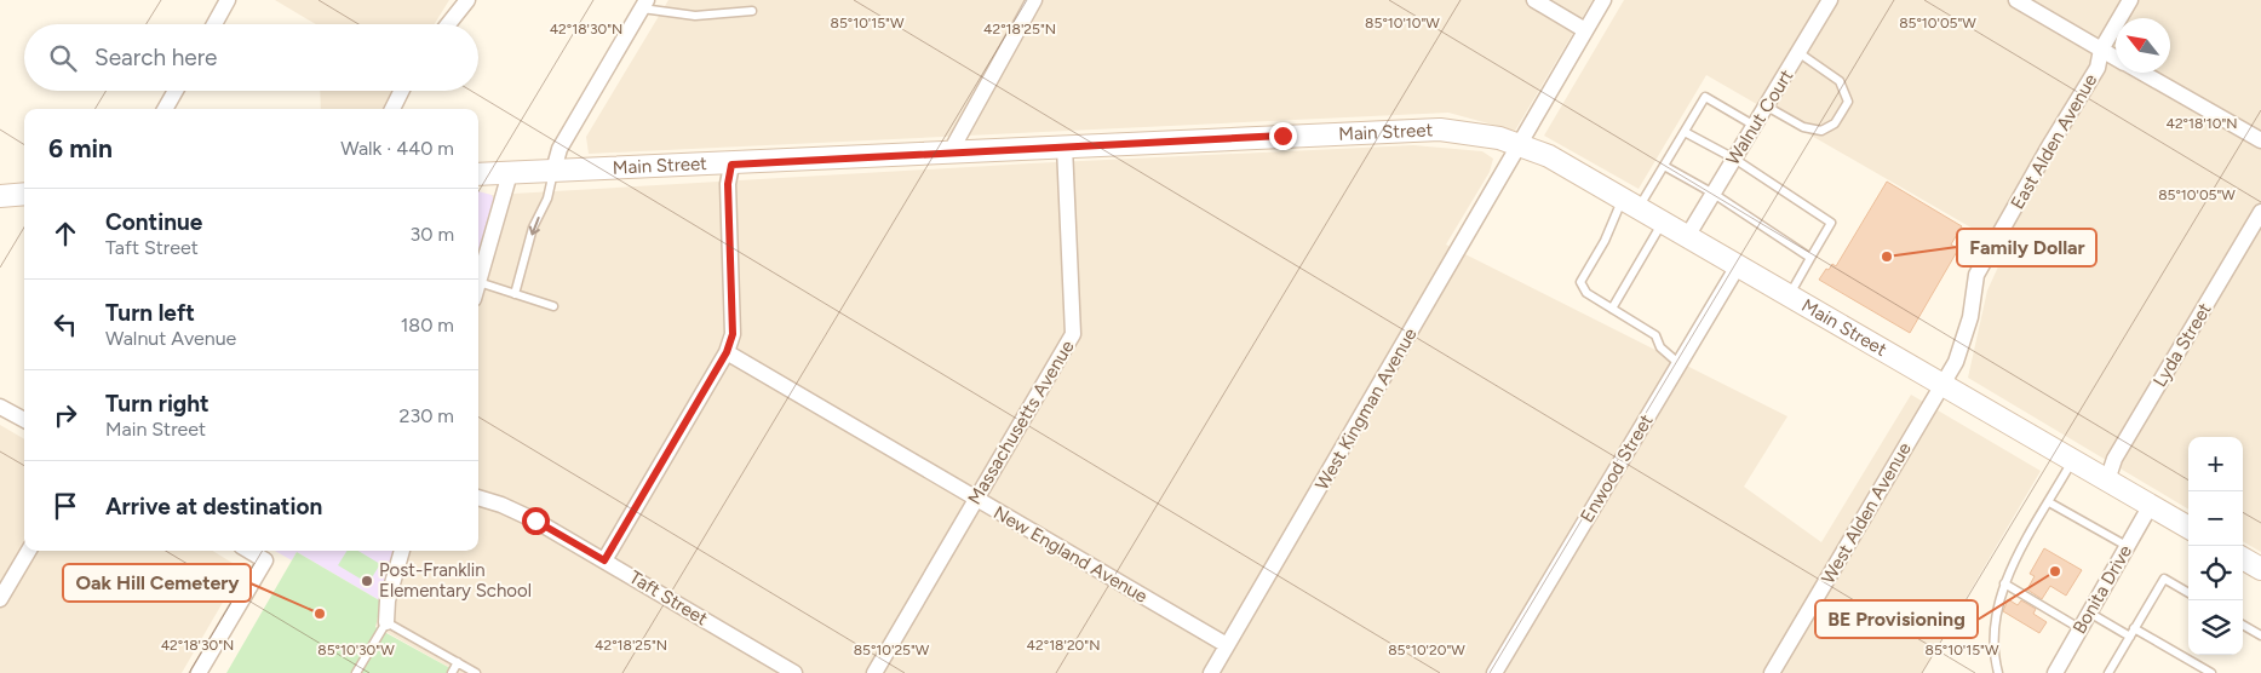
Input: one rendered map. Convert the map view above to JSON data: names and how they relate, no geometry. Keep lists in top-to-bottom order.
{
  "streets": {
    "street": [
      "Walnut Court",
      "Main Street",
      "East Alden Avenue",
      "Lyda Street",
      "West Kingman Avenue",
      "Massachusetts Avenue",
      "Enwood Street",
      "West Alden Avenue",
      "New England Avenue",
      "Bonita Drive",
      "Taft Street"
    ]
  },
  "crossings": [
    ["Walnut Court", "Main Street"],
    ["Main Street", "East Alden Avenue"],
    ["Main Street", "Lyda Street"],
    ["Main Street", "West Kingman Avenue"],
    ["Main Street", "Massachusetts Avenue"],
    ["Main Street", "Enwood Street"],
    ["Main Street", "West Alden Avenue"],
    ["Main Street", "Bonita Drive"],
    ["East Alden Avenue", "West Alden Avenue"],
    ["West Kingman Avenue", "New England Avenue"],
    ["Massachusetts Avenue", "New England Avenue"]
  ],
  "places": [
    "Family Dollar",
    "BE Provisioning",
    "Post-Franklin Elementary School",
    "Oak Hill Cemetery"
  ],
  "north": "top left",
  "page": {
    "search": "Search here",
    "heading": ["6 min", "Walk · 440 m"],
    "list": [
      ["Continue", "Taft Street", "30 m"],
      ["Turn left", "Walnut Avenue", "180 m"],
      ["Turn right", "Main Street", "230 m"],
      "Arrive at destination"
    ],
    "map_buttons": ["+", "−"]
  },
  "coordinates": [
    "85°10'10\"W",
    "85°10'05\"W",
    "85°10'15\"W",
    "42°18'30\"N",
    "42°18'25\"N",
    "42°18'10\"N",
    "42°18'20\"N",
    "85°10'30\"W",
    "85°10'25\"W",
    "85°10'20\"W"
  ]
}
